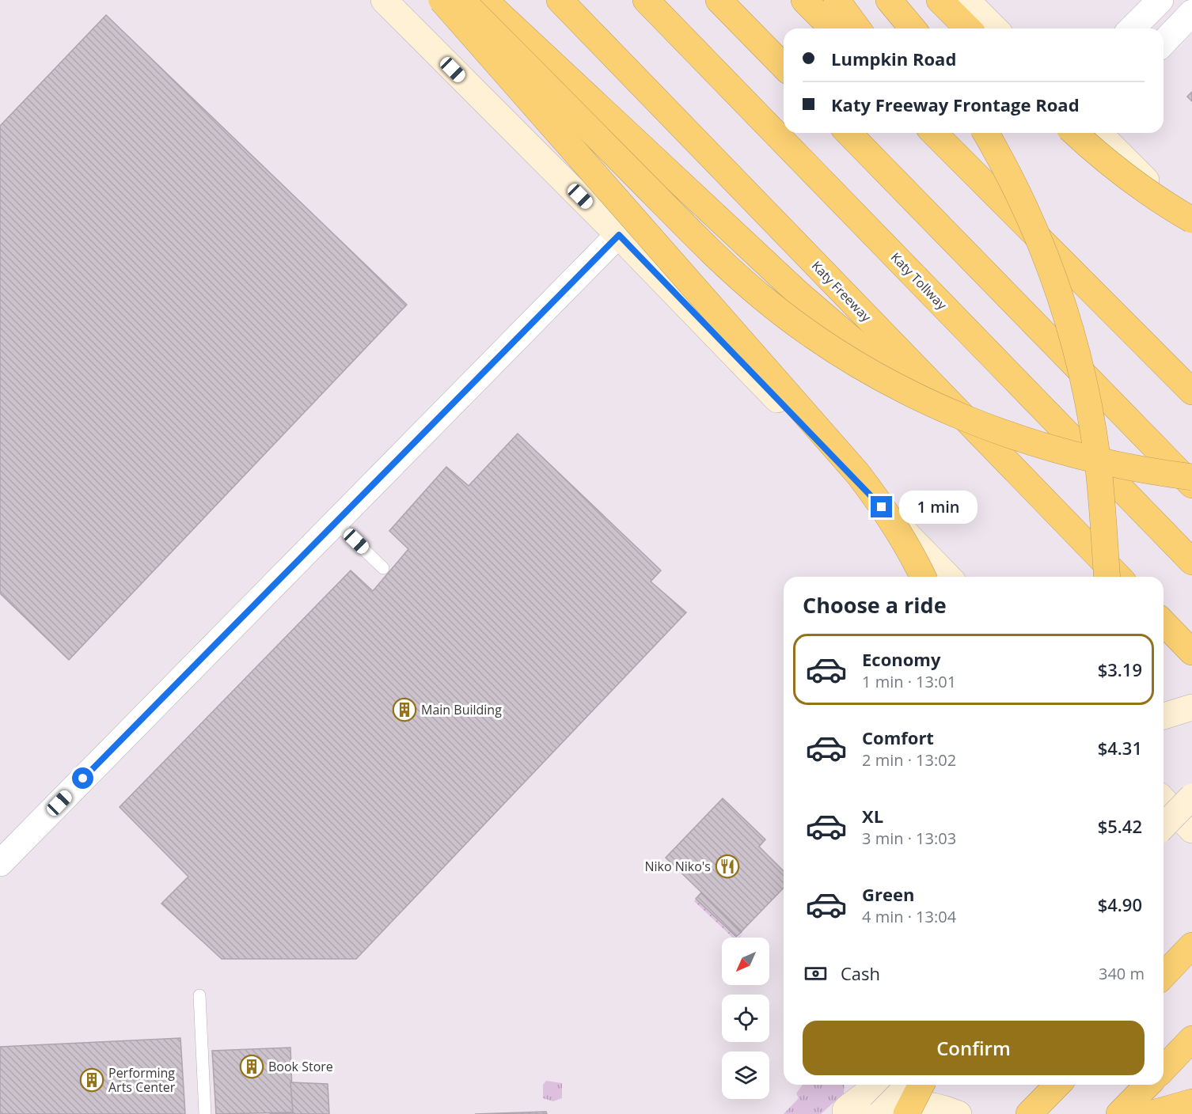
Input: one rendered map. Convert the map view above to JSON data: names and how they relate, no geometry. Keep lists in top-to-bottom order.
{
  "streets": {
    "highway": ["Katy Tollway", "Katy Freeway"]
  },
  "places": {
    "building": ["Main Building", "Book Store", "Performing Arts Center"],
    "restaurant": ["Niko Niko's"]
  },
  "north": "bottom left",
  "page": {
    "banner": ["Lumpkin Road", "Katy Freeway Frontage Road"],
    "bubble": "1 min",
    "heading": "Choose a ride",
    "list": [
      {
        "name": "Economy",
        "note": "1 min · 13:01",
        "value": "$3.19"
      },
      {
        "name": "Comfort",
        "note": "2 min · 13:02",
        "value": "$4.31"
      },
      {
        "name": "XL",
        "note": "3 min · 13:03",
        "value": "$5.42"
      },
      {
        "name": "Green",
        "note": "4 min · 13:04",
        "value": "$4.90"
      }
    ],
    "pay": ["Cash", "340 m"],
    "buttons": "Confirm"
  }
}
